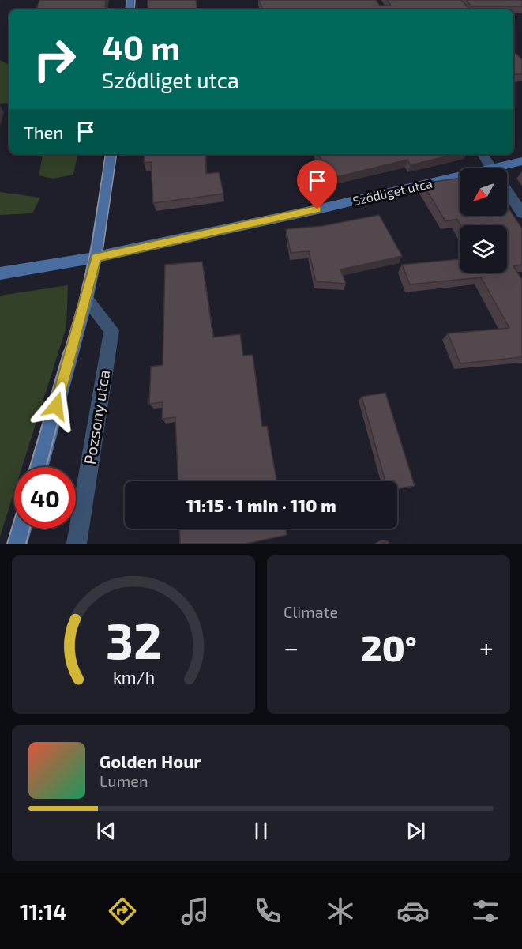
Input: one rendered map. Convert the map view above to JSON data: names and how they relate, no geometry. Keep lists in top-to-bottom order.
{
  "streets": {
    "street": ["Sződliget utca", "Pozsony utca"]
  },
  "north": "bottom left",
  "page": {
    "turn": ["40 m", "Sződliget utca"],
    "then": "Then",
    "limit": "40",
    "trip": "11:15 · 1 min · 110 m",
    "tile": "Climate",
    "heat": ["−", "20°", "+"],
    "song": ["Golden Hour", "Lumen"],
    "tabs": "11:14",
    "gauge": ["32", "km/h"]
  }
}
